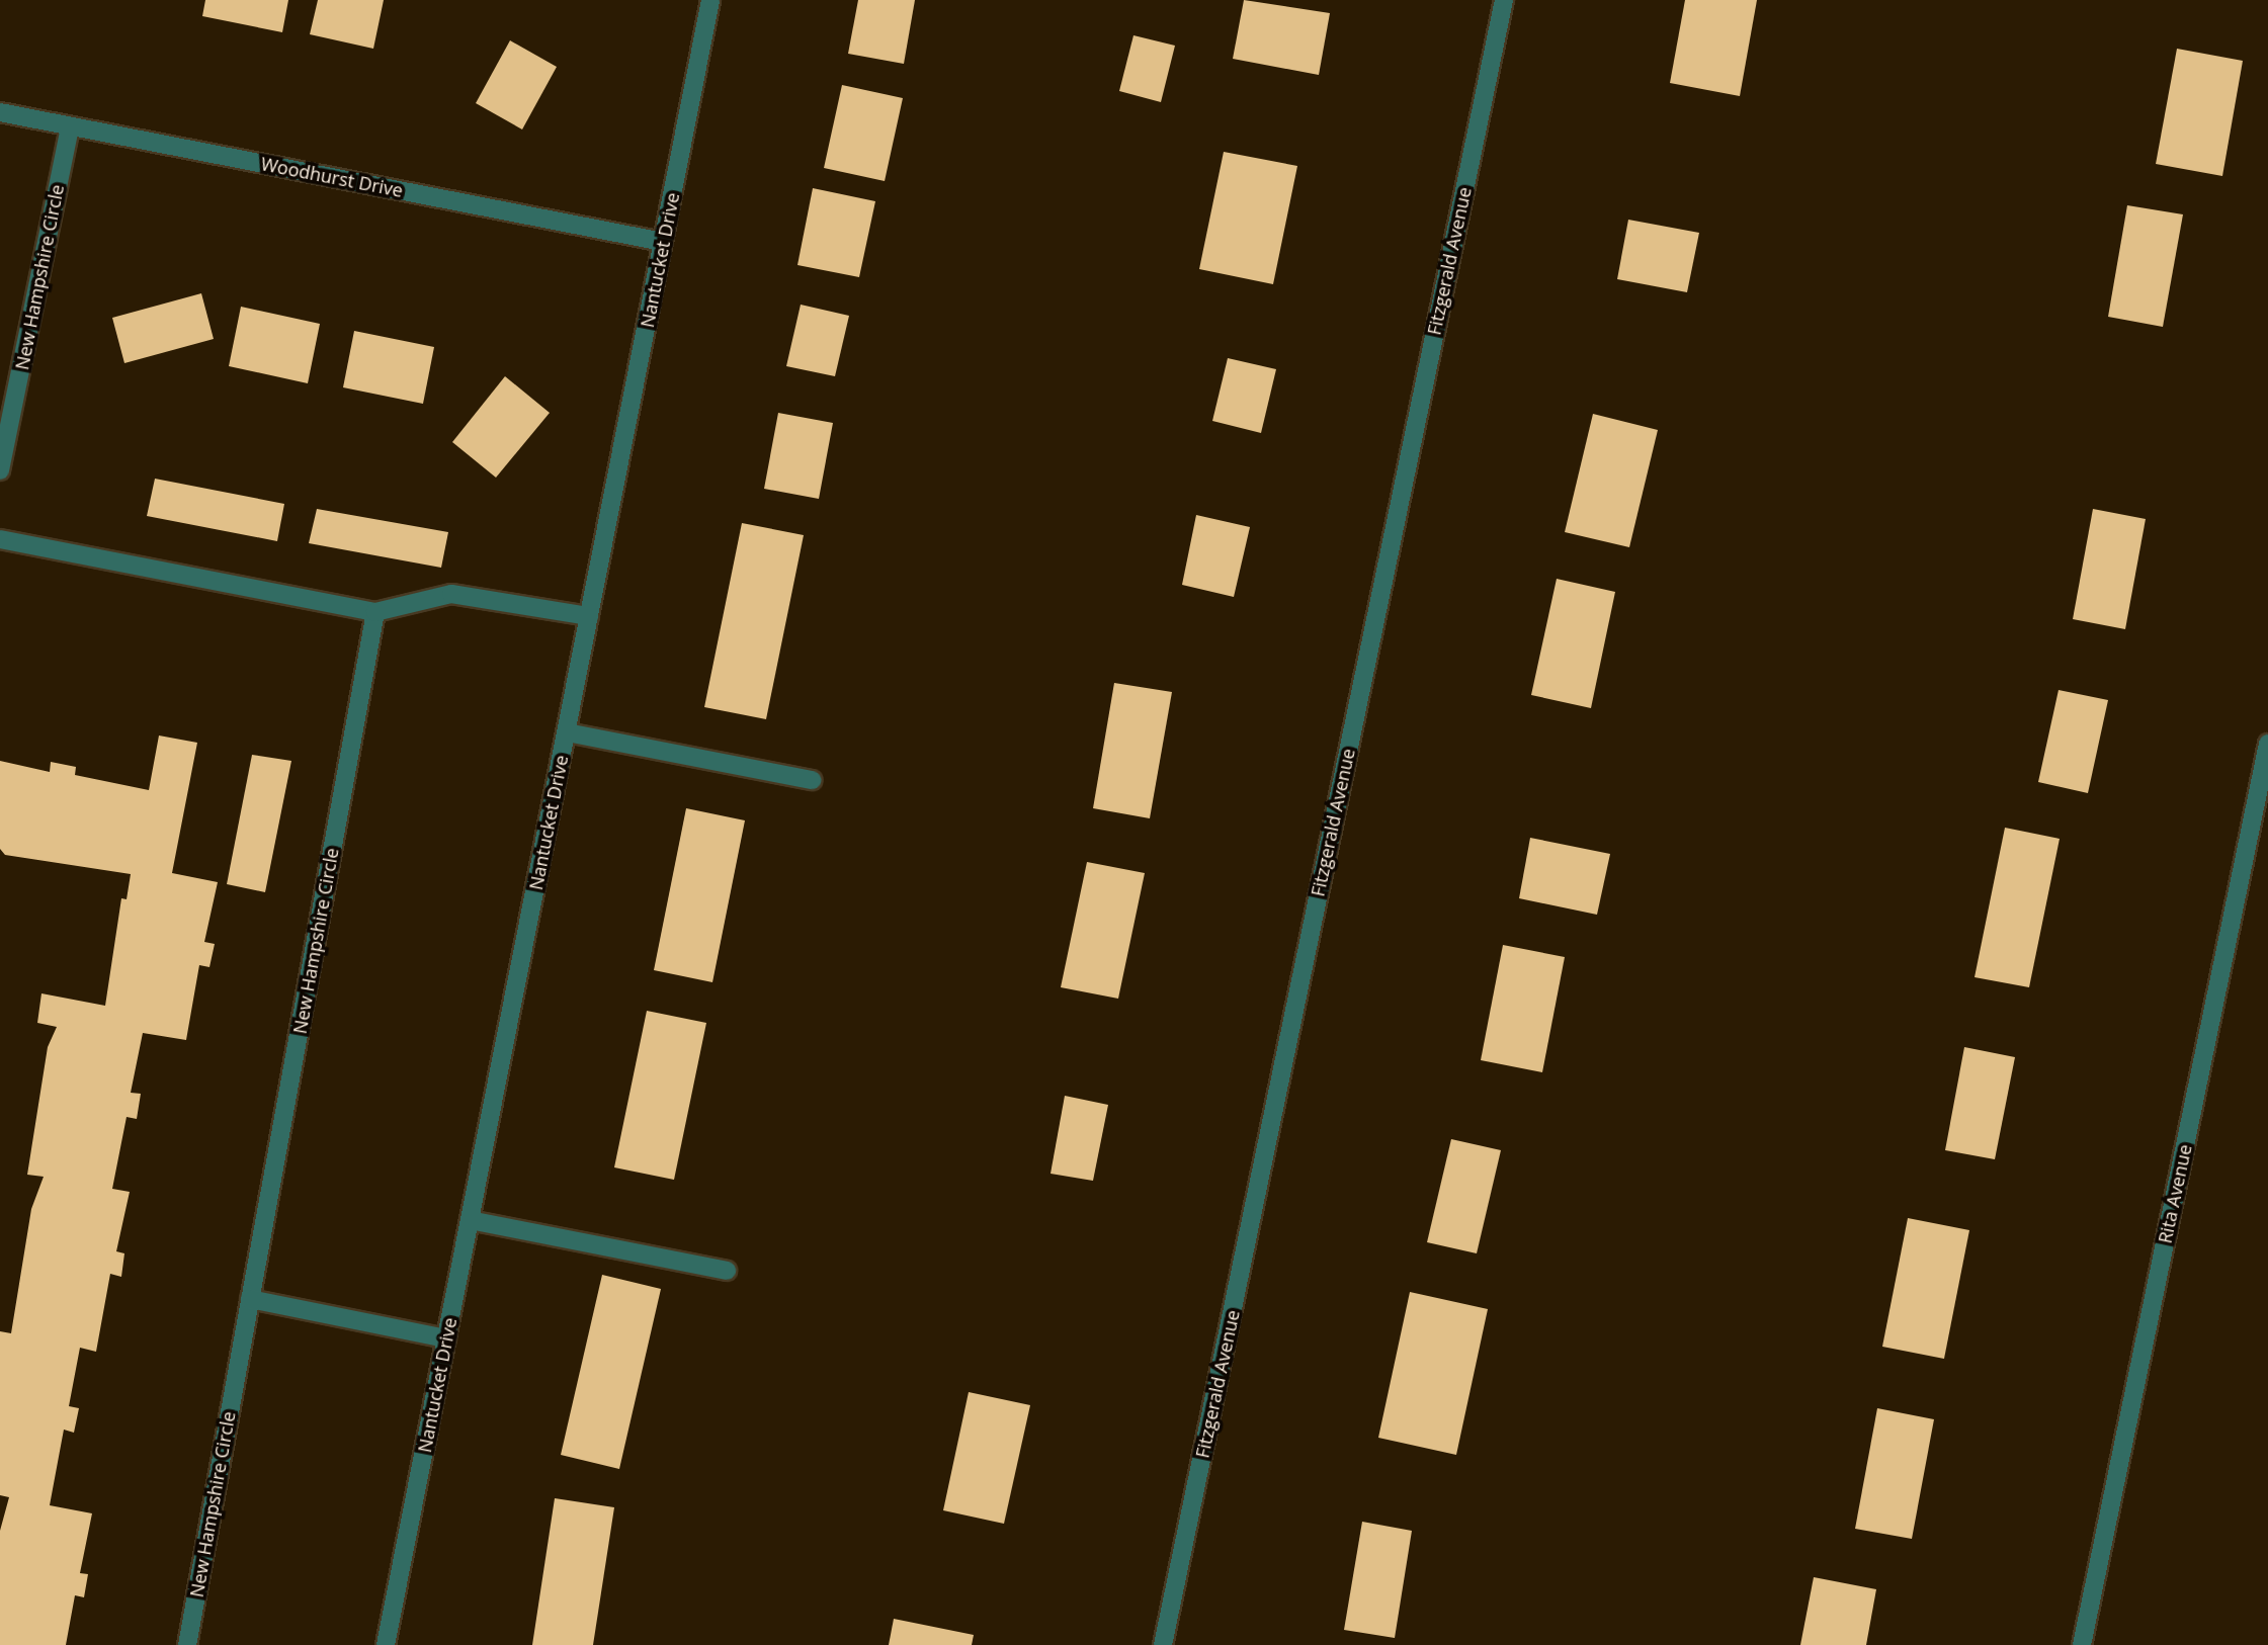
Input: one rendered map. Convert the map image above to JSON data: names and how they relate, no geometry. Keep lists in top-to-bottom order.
{
  "streets": {
    "street": [
      "Woodhurst Drive",
      "Nantucket Drive",
      "Fitzgerald Avenue",
      "New Hampshire Circle",
      "Rita Avenue"
    ]
  },
  "crossings": [
    ["Woodhurst Drive", "Nantucket Drive"],
    ["Woodhurst Drive", "New Hampshire Circle"]
  ]
}
